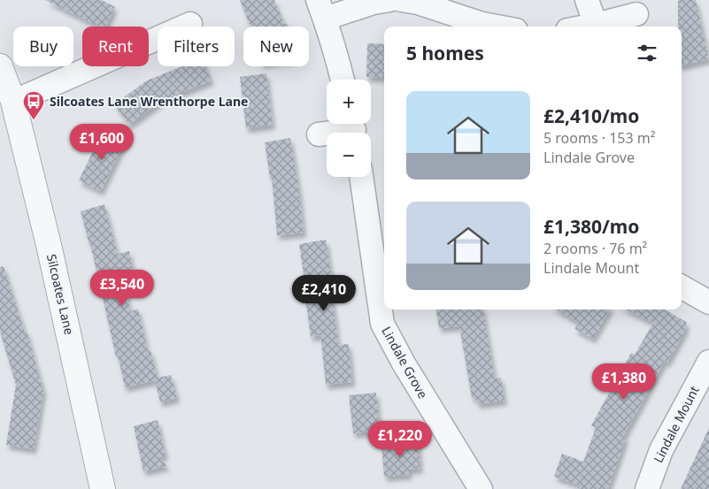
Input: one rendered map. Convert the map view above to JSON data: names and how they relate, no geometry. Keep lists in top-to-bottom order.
{
  "streets": {
    "street": ["Silcoates Lane", "Lindale Grove", "Lindale Mount"]
  },
  "places": {
    "bus stop": ["Silcoates Lane Wrenthorpe Lane"]
  },
  "page": {
    "chip": [
      "Buy",
      "Rent",
      "Filters",
      "New"
    ],
    "heading": "5 homes",
    "map_buttons": ["+", "−"],
    "list": [
      {
        "name": "£2,410/mo",
        "note": "5 rooms · 153 m² · Lindale Grove"
      },
      {
        "name": "£1,380/mo",
        "note": "2 rooms · 76 m² · Lindale Mount"
      }
    ],
    "price": [
      "£1,600",
      "£3,540",
      "£2,410",
      "£1,380",
      "£1,220"
    ]
  }
}
